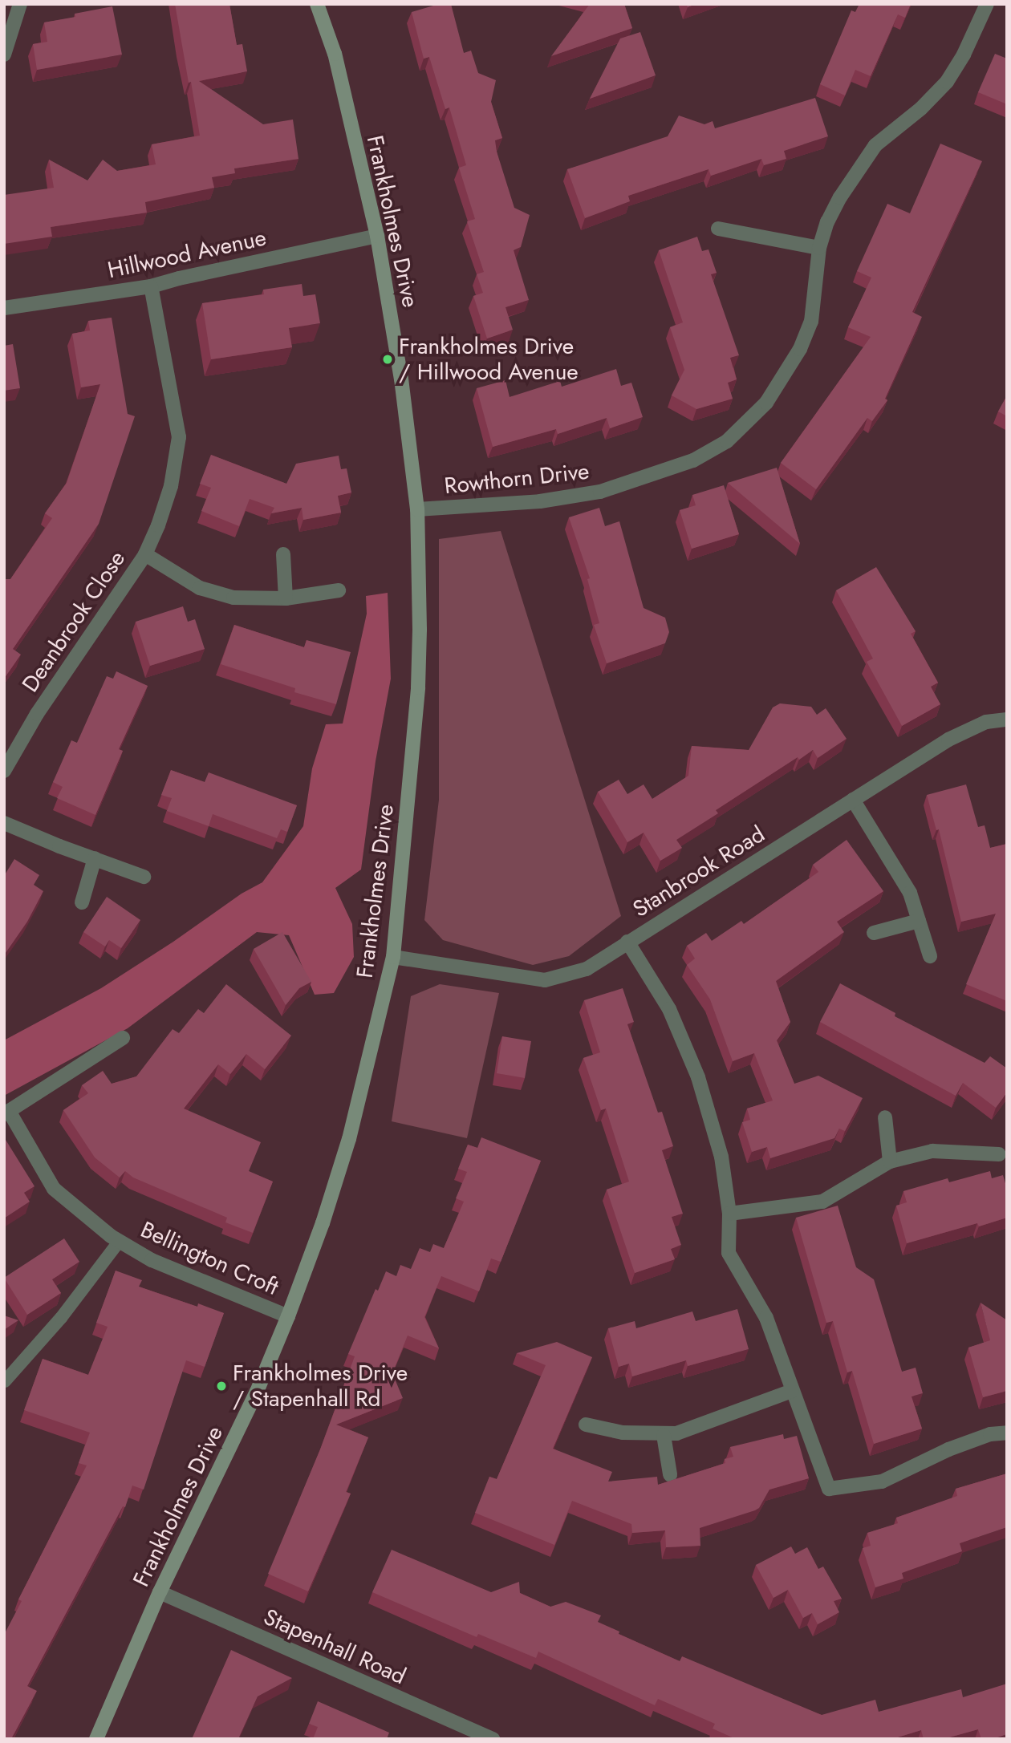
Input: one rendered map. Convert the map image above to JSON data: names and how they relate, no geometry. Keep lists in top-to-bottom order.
{
  "streets": {
    "street": [
      "Frankholmes Drive",
      "Hillwood Avenue",
      "Rowthorn Drive",
      "Deanbrook Close",
      "Stanbrook Road",
      "Bellington Croft",
      "Stapenhall Road"
    ]
  },
  "crossings": [
    ["Frankholmes Drive", "Hillwood Avenue"],
    ["Frankholmes Drive", "Rowthorn Drive"],
    ["Frankholmes Drive", "Stanbrook Road"],
    ["Frankholmes Drive", "Bellington Croft"],
    ["Frankholmes Drive", "Stapenhall Road"],
    ["Hillwood Avenue", "Deanbrook Close"]
  ],
  "places": ["Frankholmes Drive / Hillwood Avenue", "Frankholmes Drive / Stapenhall Rd"]
}
